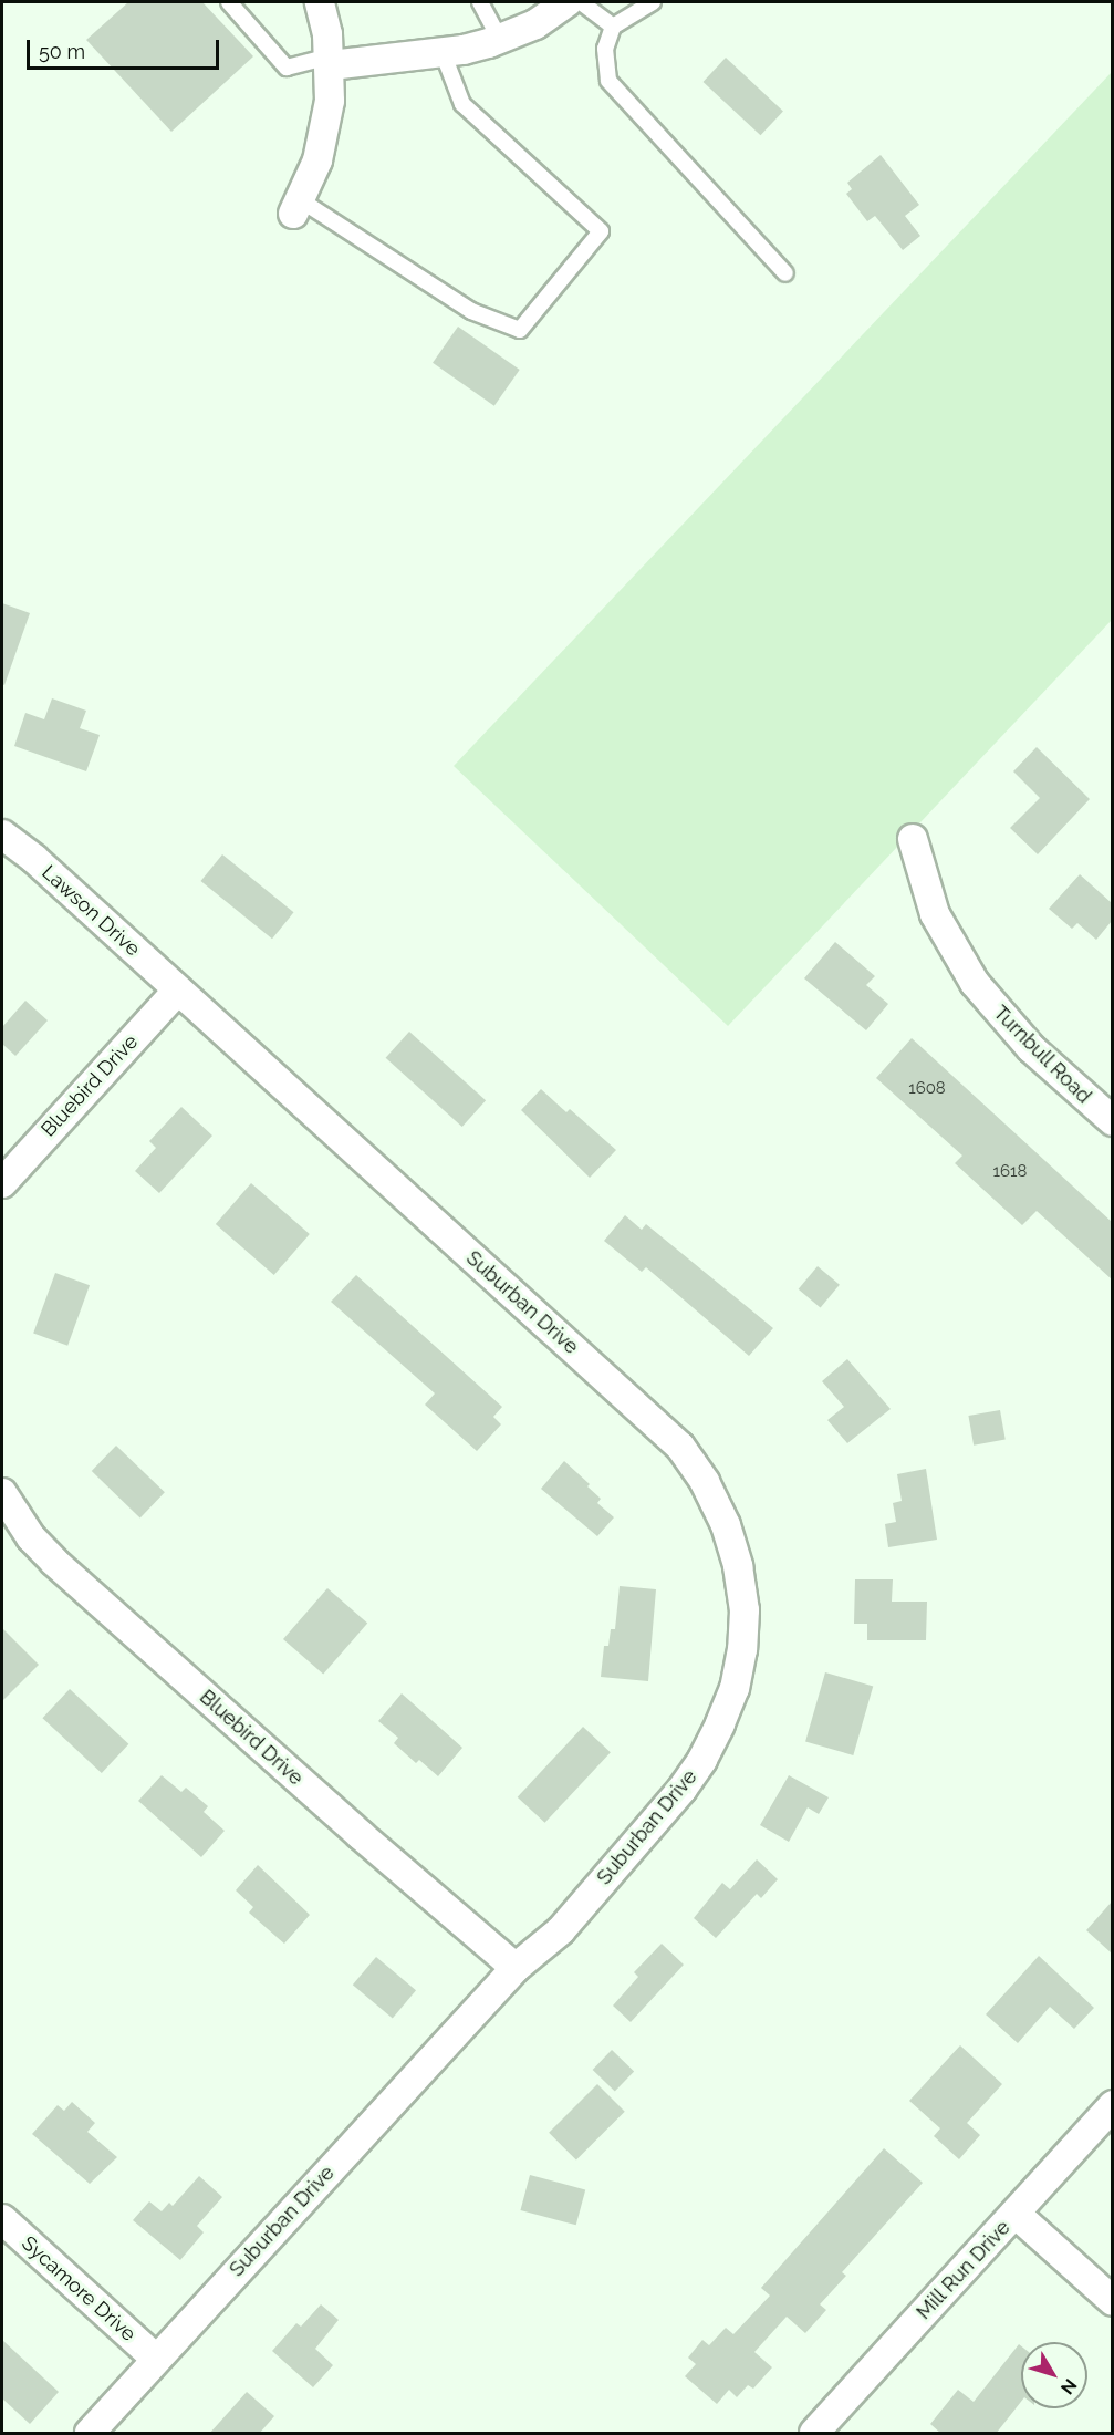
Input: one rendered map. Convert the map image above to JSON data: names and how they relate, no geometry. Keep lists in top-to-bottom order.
{
  "streets": {
    "street": [
      "Lawson Drive",
      "Turnbull Road",
      "Bluebird Drive",
      "Suburban Drive",
      "Mill Run Drive",
      "Sycamore Drive"
    ]
  },
  "crossings": [
    ["Lawson Drive", "Bluebird Drive"],
    ["Lawson Drive", "Suburban Drive"],
    ["Bluebird Drive", "Suburban Drive"],
    ["Suburban Drive", "Sycamore Drive"]
  ],
  "house_numbers": ["1608", "1618"],
  "scale_bar": "50 m",
  "north": "bottom right"
}
